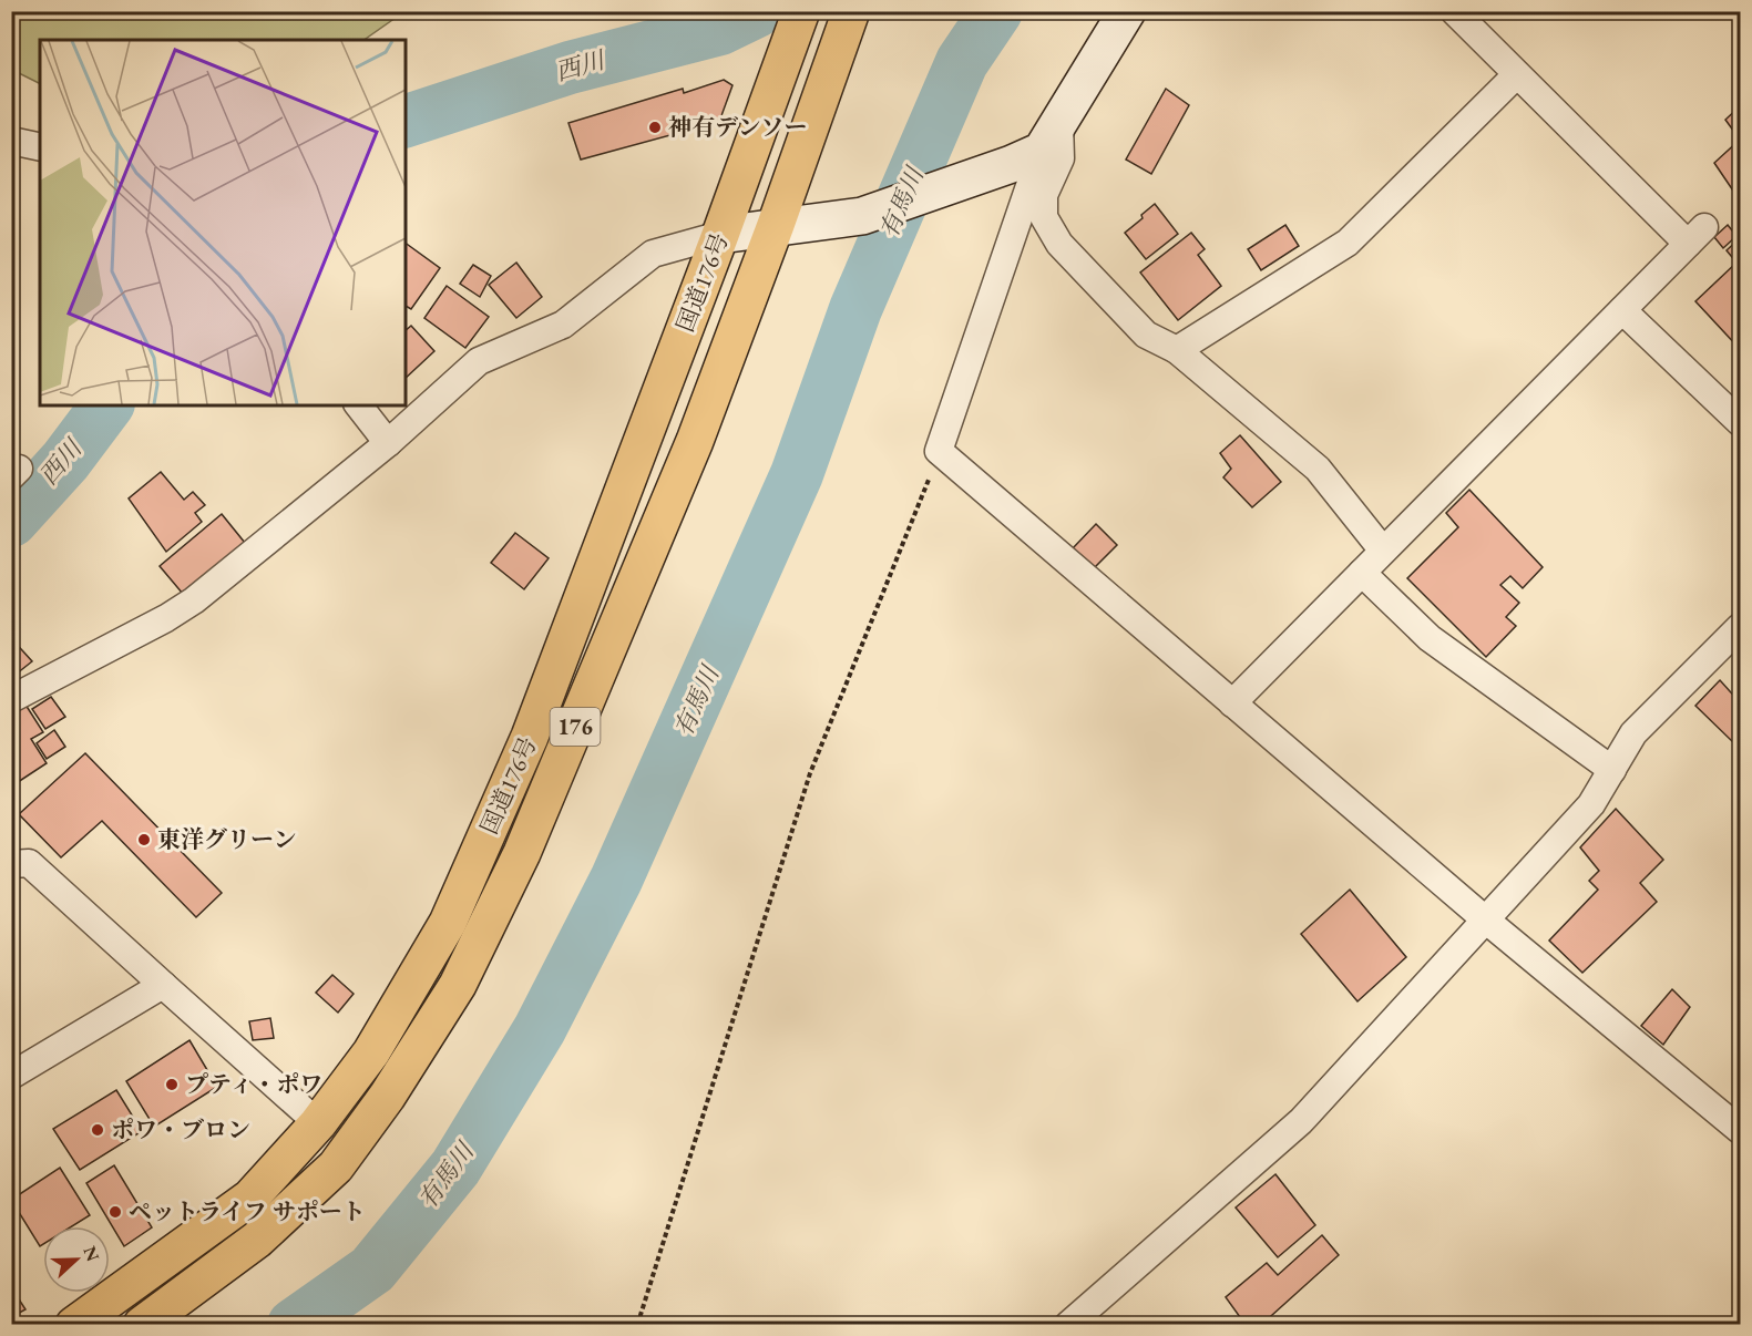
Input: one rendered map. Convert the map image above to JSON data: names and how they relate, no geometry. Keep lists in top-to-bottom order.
{
  "streets": {
    "highway": ["国道176号", "176"]
  },
  "water": ["西川", "有馬川"],
  "places": [
    "神有デンソー",
    "東洋グリーン",
    "プティ・ポワ",
    "ポワ・ブロン",
    "ペットライフ サポート"
  ],
  "north": "right"
}
